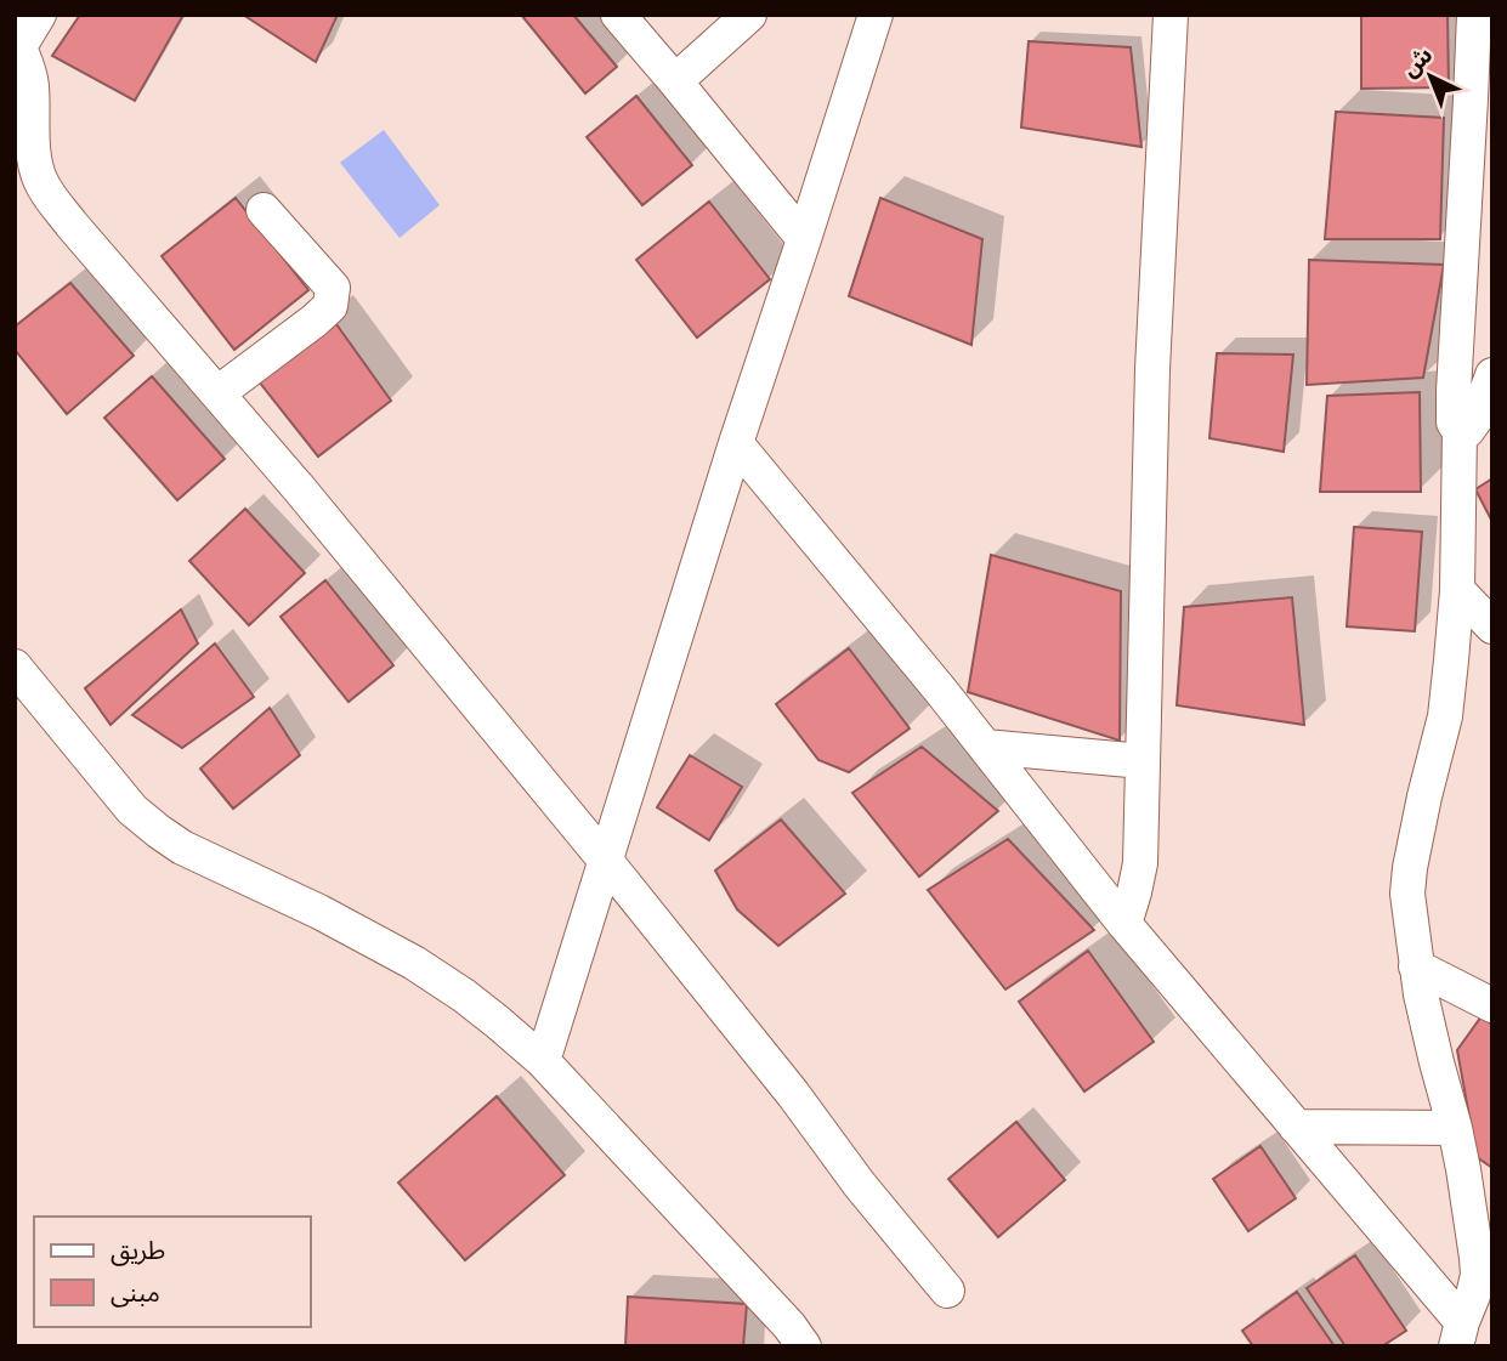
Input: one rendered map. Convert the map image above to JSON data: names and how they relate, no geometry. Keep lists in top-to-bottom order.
{
  "legend": ["طريق", "مبنى"],
  "north": "top left"
}
